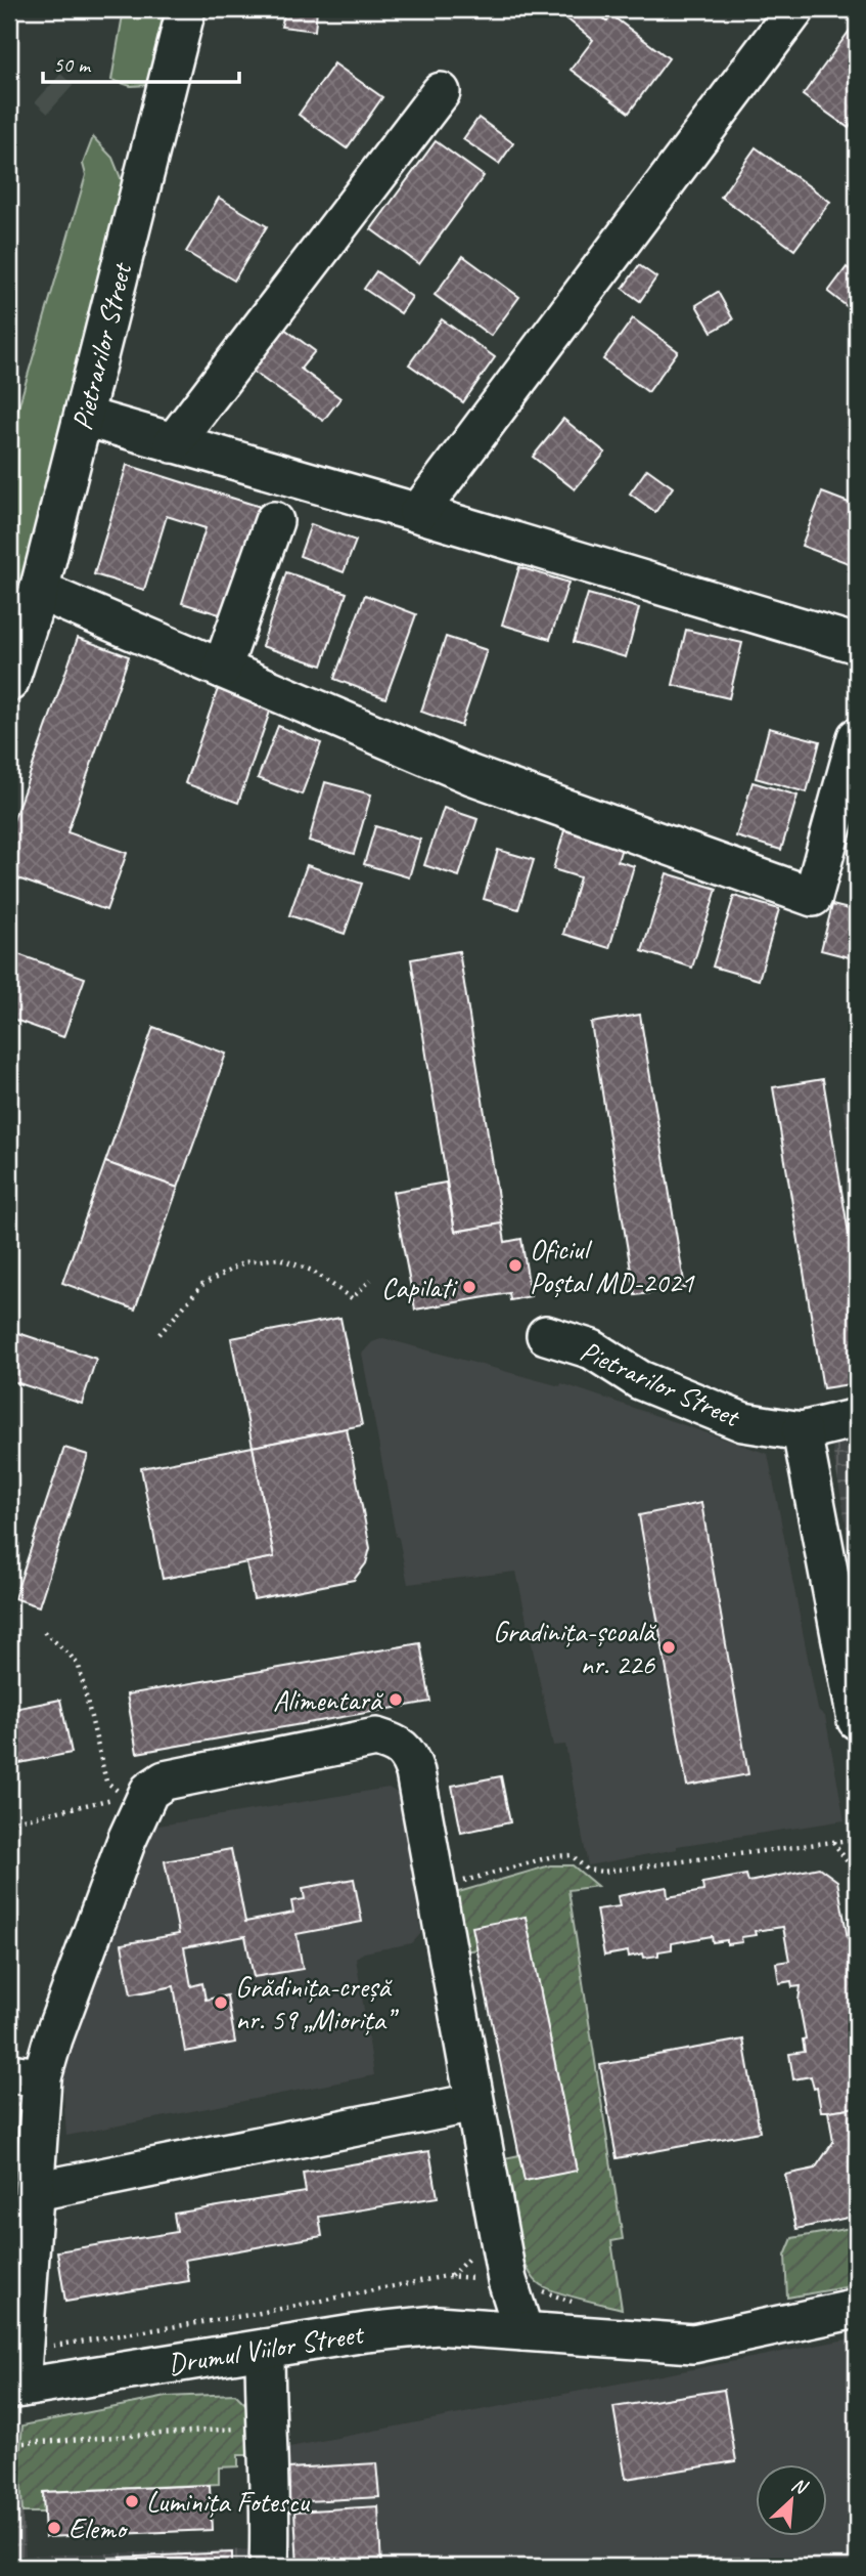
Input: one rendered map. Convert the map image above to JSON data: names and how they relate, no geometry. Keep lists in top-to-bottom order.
{
  "streets": {
    "street": ["Pietrarilor Street", "Drumul Viilor Street"]
  },
  "places": [
    "Oficiul Poștal MD-2021",
    "Capilati",
    "Gradinița-școală nr. 226",
    "Alimentară",
    "Grădinița-creșă nr. 59 „Miorița”",
    "Luminița Fotescu",
    "Elemo"
  ],
  "scale_bar": "50 m",
  "north": "top right"
}
